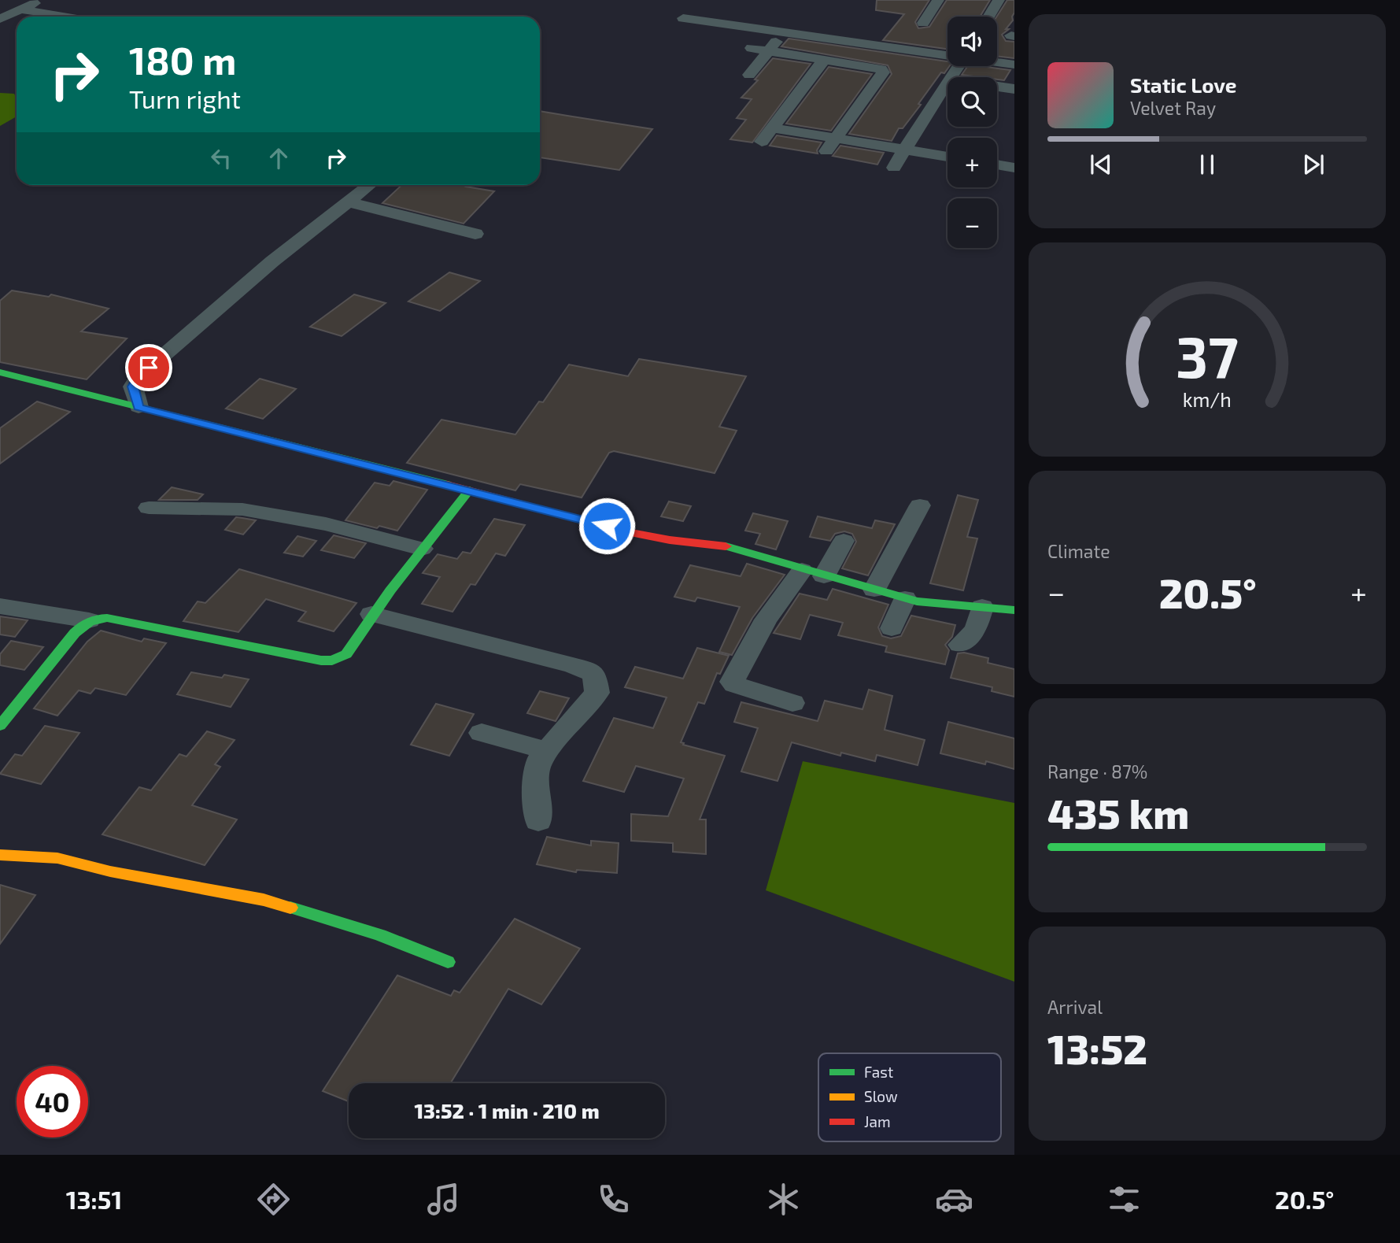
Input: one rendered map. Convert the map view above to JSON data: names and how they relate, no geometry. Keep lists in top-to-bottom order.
{
  "legend": ["Fast", "Slow", "Jam"],
  "page": {
    "map_buttons": ["+", "−"],
    "turn": ["180 m", "Turn right"],
    "song": ["Static Love", "Velvet Ray"],
    "tile": [
      "Climate",
      ["Range · 87%", "435 km"],
      ["Arrival", "13:52"]
    ],
    "heat": ["−", "20.5°", "+"],
    "limit": "40",
    "trip": "13:52 · 1 min · 210 m",
    "tabs": ["13:51", "20.5°"],
    "gauge": ["37", "km/h"]
  }
}
